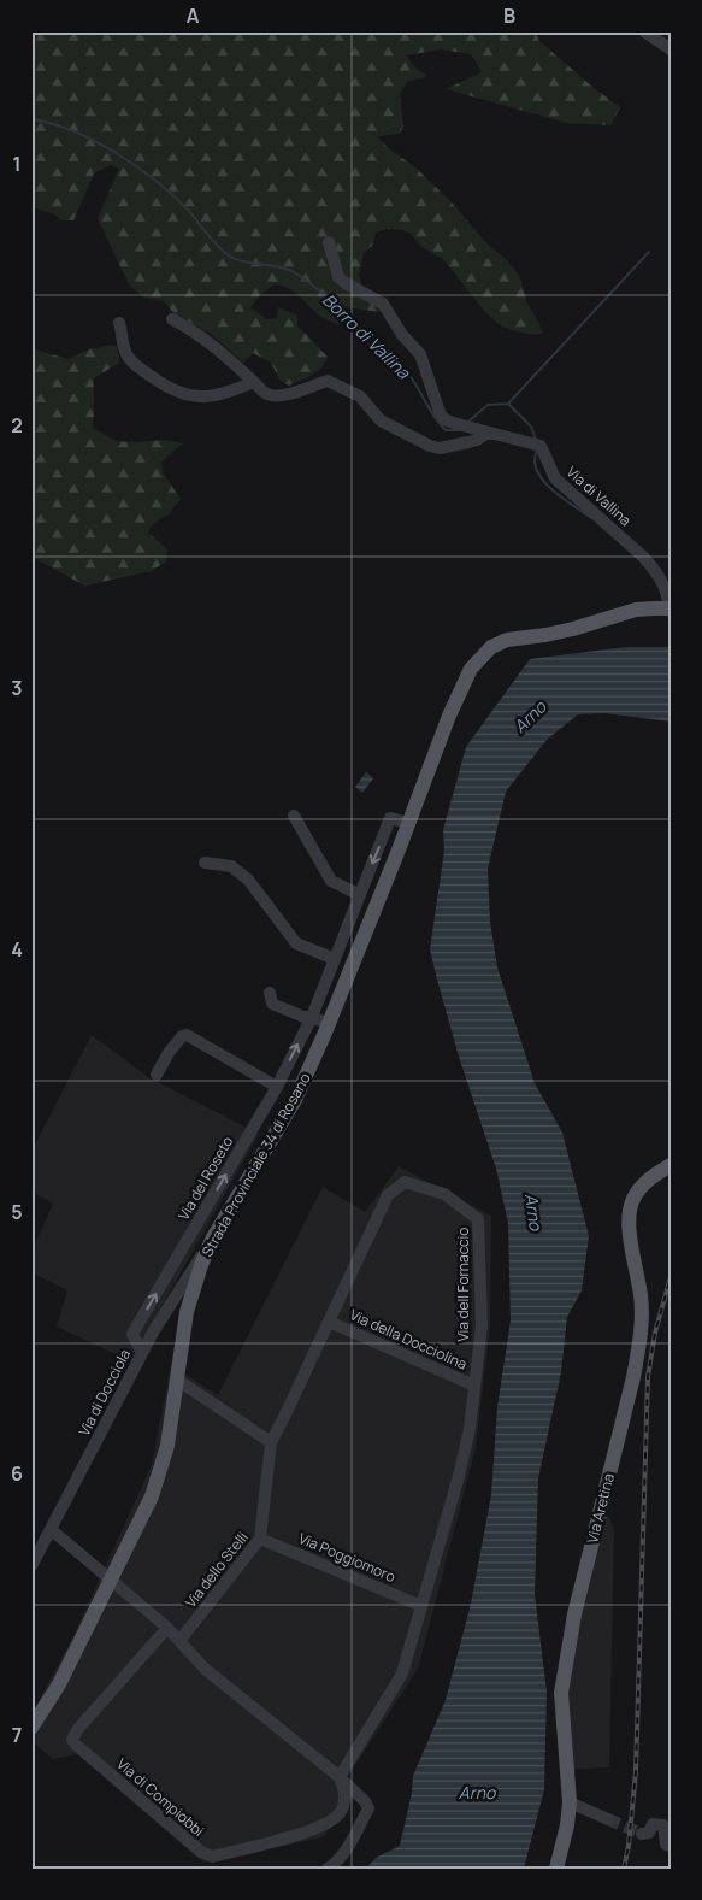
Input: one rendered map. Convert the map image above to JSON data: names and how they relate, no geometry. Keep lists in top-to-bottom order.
{
  "streets": {
    "main road": ["Strada Provinciale 34 di Rosano", "Via Aretina"],
    "street": [
      "Via di Vallina",
      "Via del Roseto",
      "Via dell Fornaccio",
      "Via della Docciolina",
      "Via di Docciola",
      "Via Poggiomoro",
      "Via dello Stelli",
      "Via di Compiobbi"
    ]
  },
  "crossings": [
    ["Via di Vallina", "Strada Provinciale 34 di Rosano"],
    ["Strada Provinciale 34 di Rosano", "Via del Roseto"],
    ["Strada Provinciale 34 di Rosano", "Via di Docciola"],
    ["Via del Roseto", "Via di Docciola"],
    ["Via dell Fornaccio", "Via della Docciolina"],
    ["Via dell Fornaccio", "Via Poggiomoro"],
    ["Via dell Fornaccio", "Via dello Stelli"],
    ["Via dell Fornaccio", "Via di Compiobbi"],
    ["Via Poggiomoro", "Via dello Stelli"]
  ],
  "water": ["Borro di Vallina", "Arno"],
  "grid": {
    "columns": ["A", "B"],
    "rows": [
      "1",
      "2",
      "3",
      "4",
      "5",
      "6",
      "7"
    ]
  }
}
